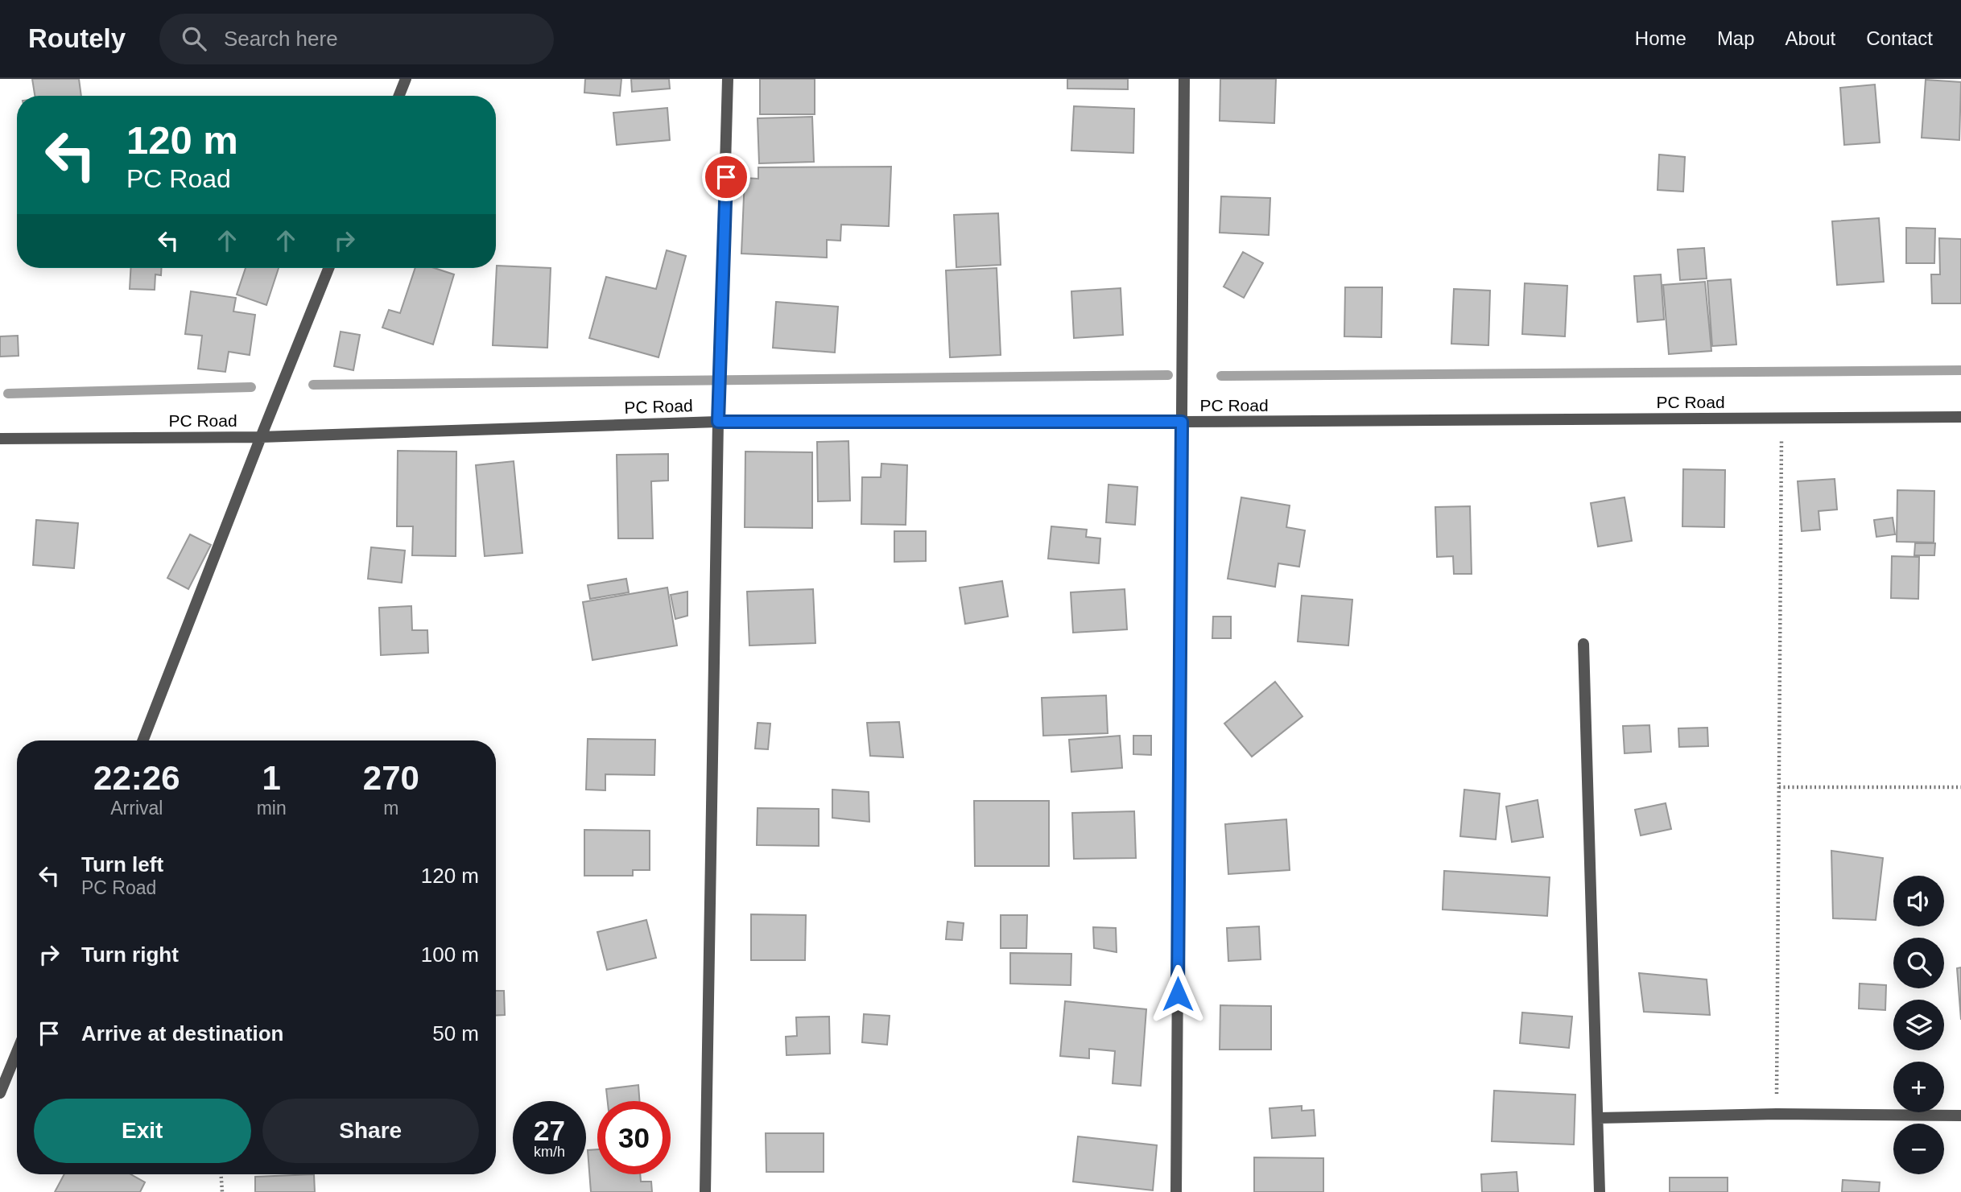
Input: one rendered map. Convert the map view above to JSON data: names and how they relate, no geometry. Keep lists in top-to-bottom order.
{
  "streets": {
    "street": ["PC Road"]
  },
  "page": {
    "header": "Routely",
    "search": "Search here",
    "nav": [
      "Home",
      "Map",
      "About",
      "Contact"
    ],
    "turn": ["120 m", "PC Road"],
    "eta": [
      "22:26",
      "Arrival",
      "1",
      "min",
      "270",
      "m"
    ],
    "list": [
      {
        "name": "Turn left",
        "note": "PC Road",
        "value": "120 m"
      },
      {
        "name": "Turn right",
        "value": "100 m"
      },
      {
        "name": "Arrive at destination",
        "value": "50 m"
      }
    ],
    "map_buttons": ["+", "−"],
    "buttons": ["Exit", "Share"],
    "speed": "27 km/h",
    "limit": "30"
  }
}
